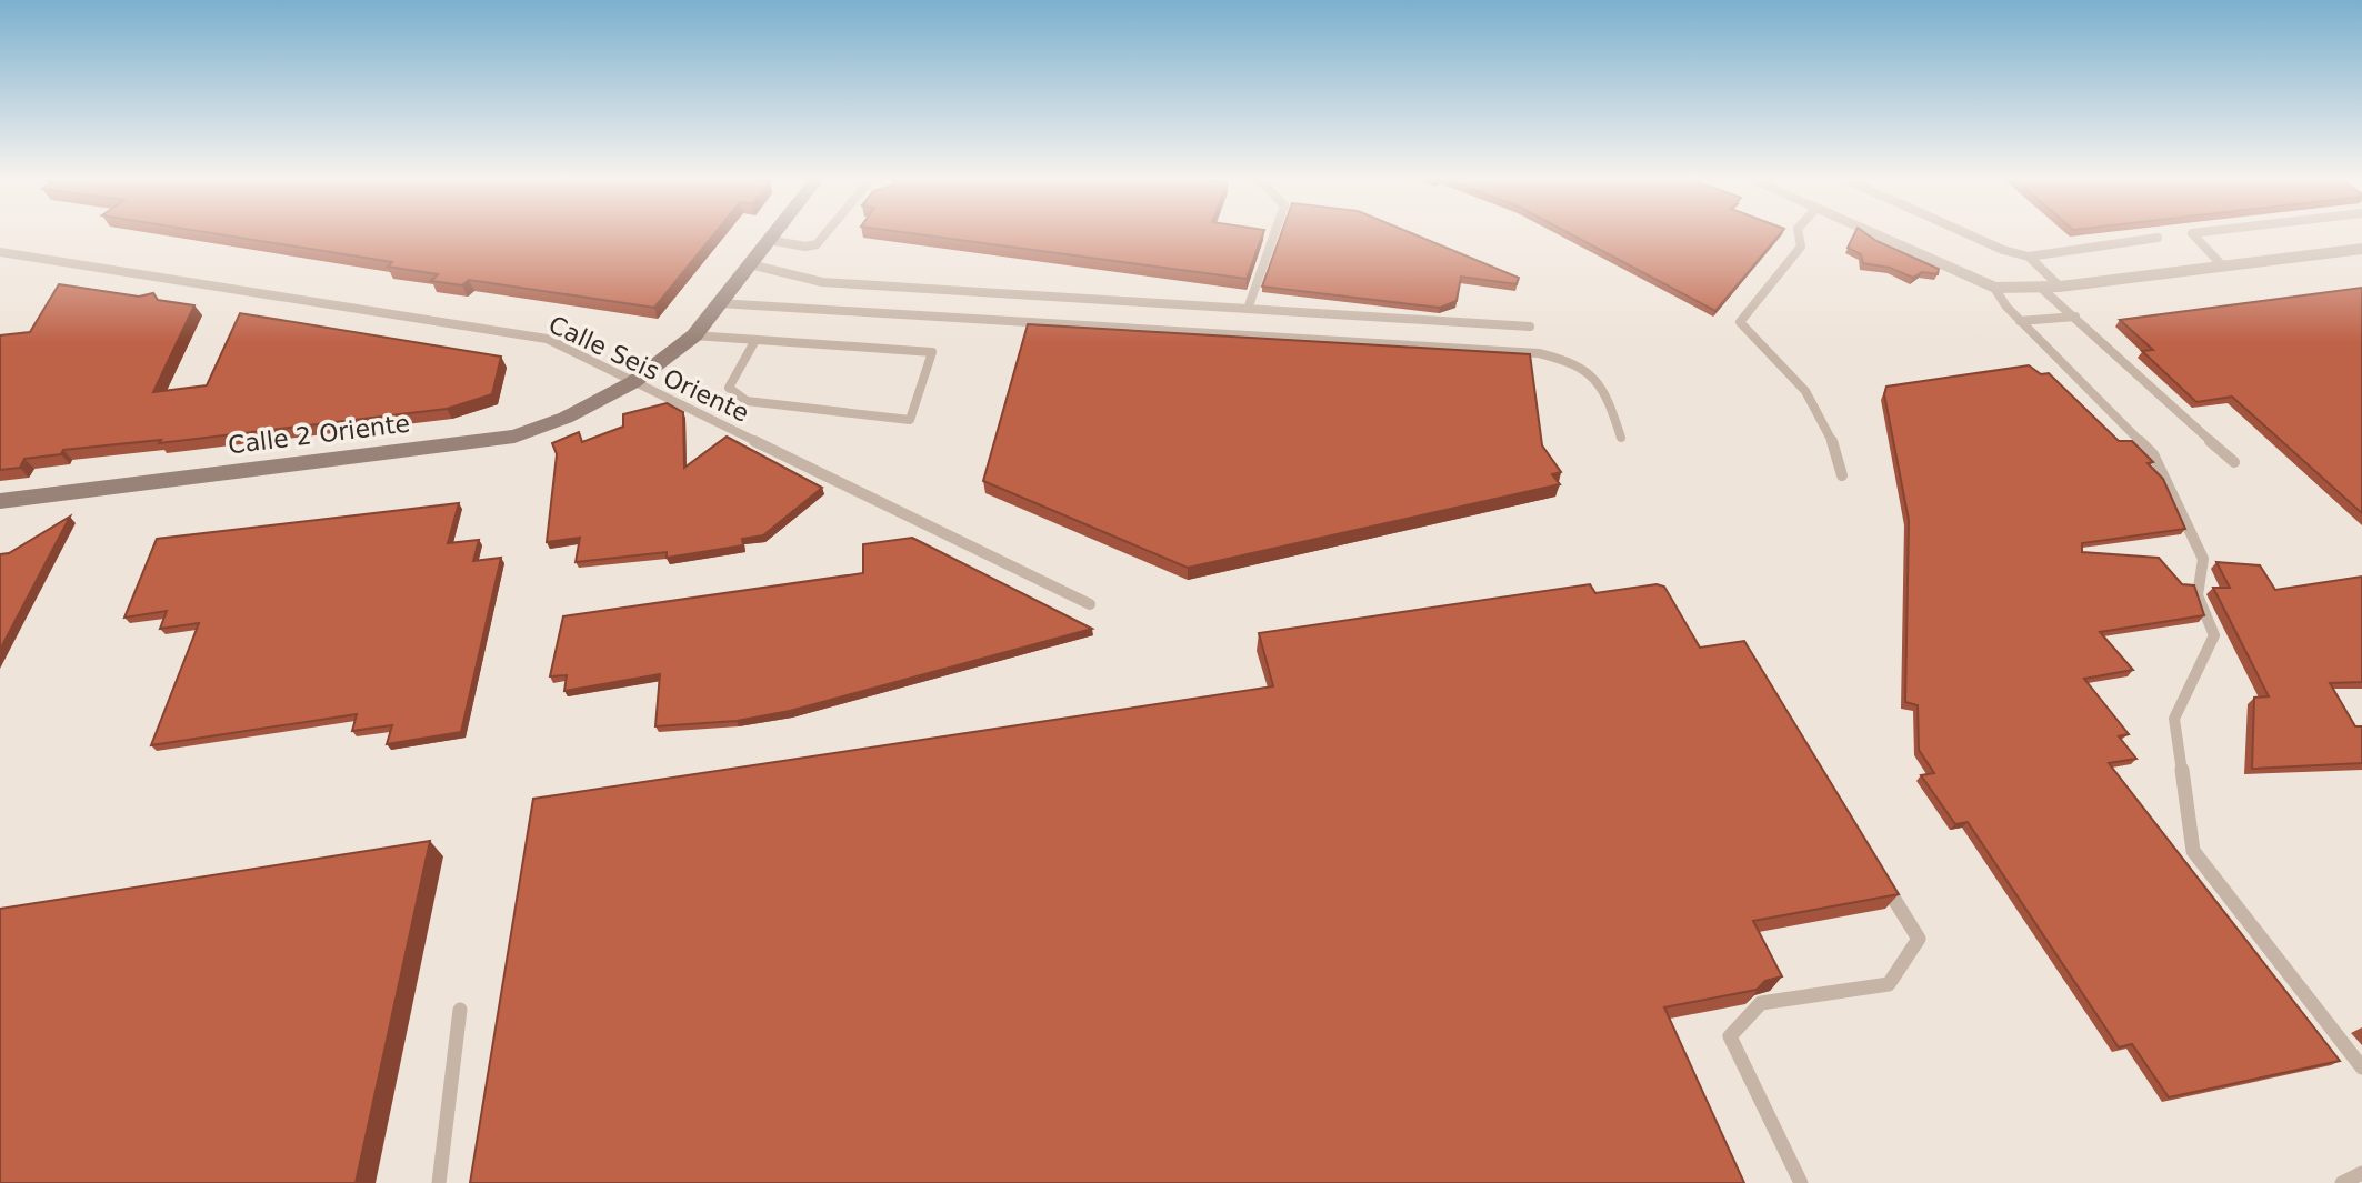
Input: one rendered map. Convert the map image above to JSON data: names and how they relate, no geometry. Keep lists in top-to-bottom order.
{
  "streets": {
    "street": ["Calle 2 Oriente"],
    "lane": ["Calle Seis Oriente"]
  },
  "crossings": [
    ["Calle Seis Oriente", "Calle 2 Oriente"]
  ]
}
